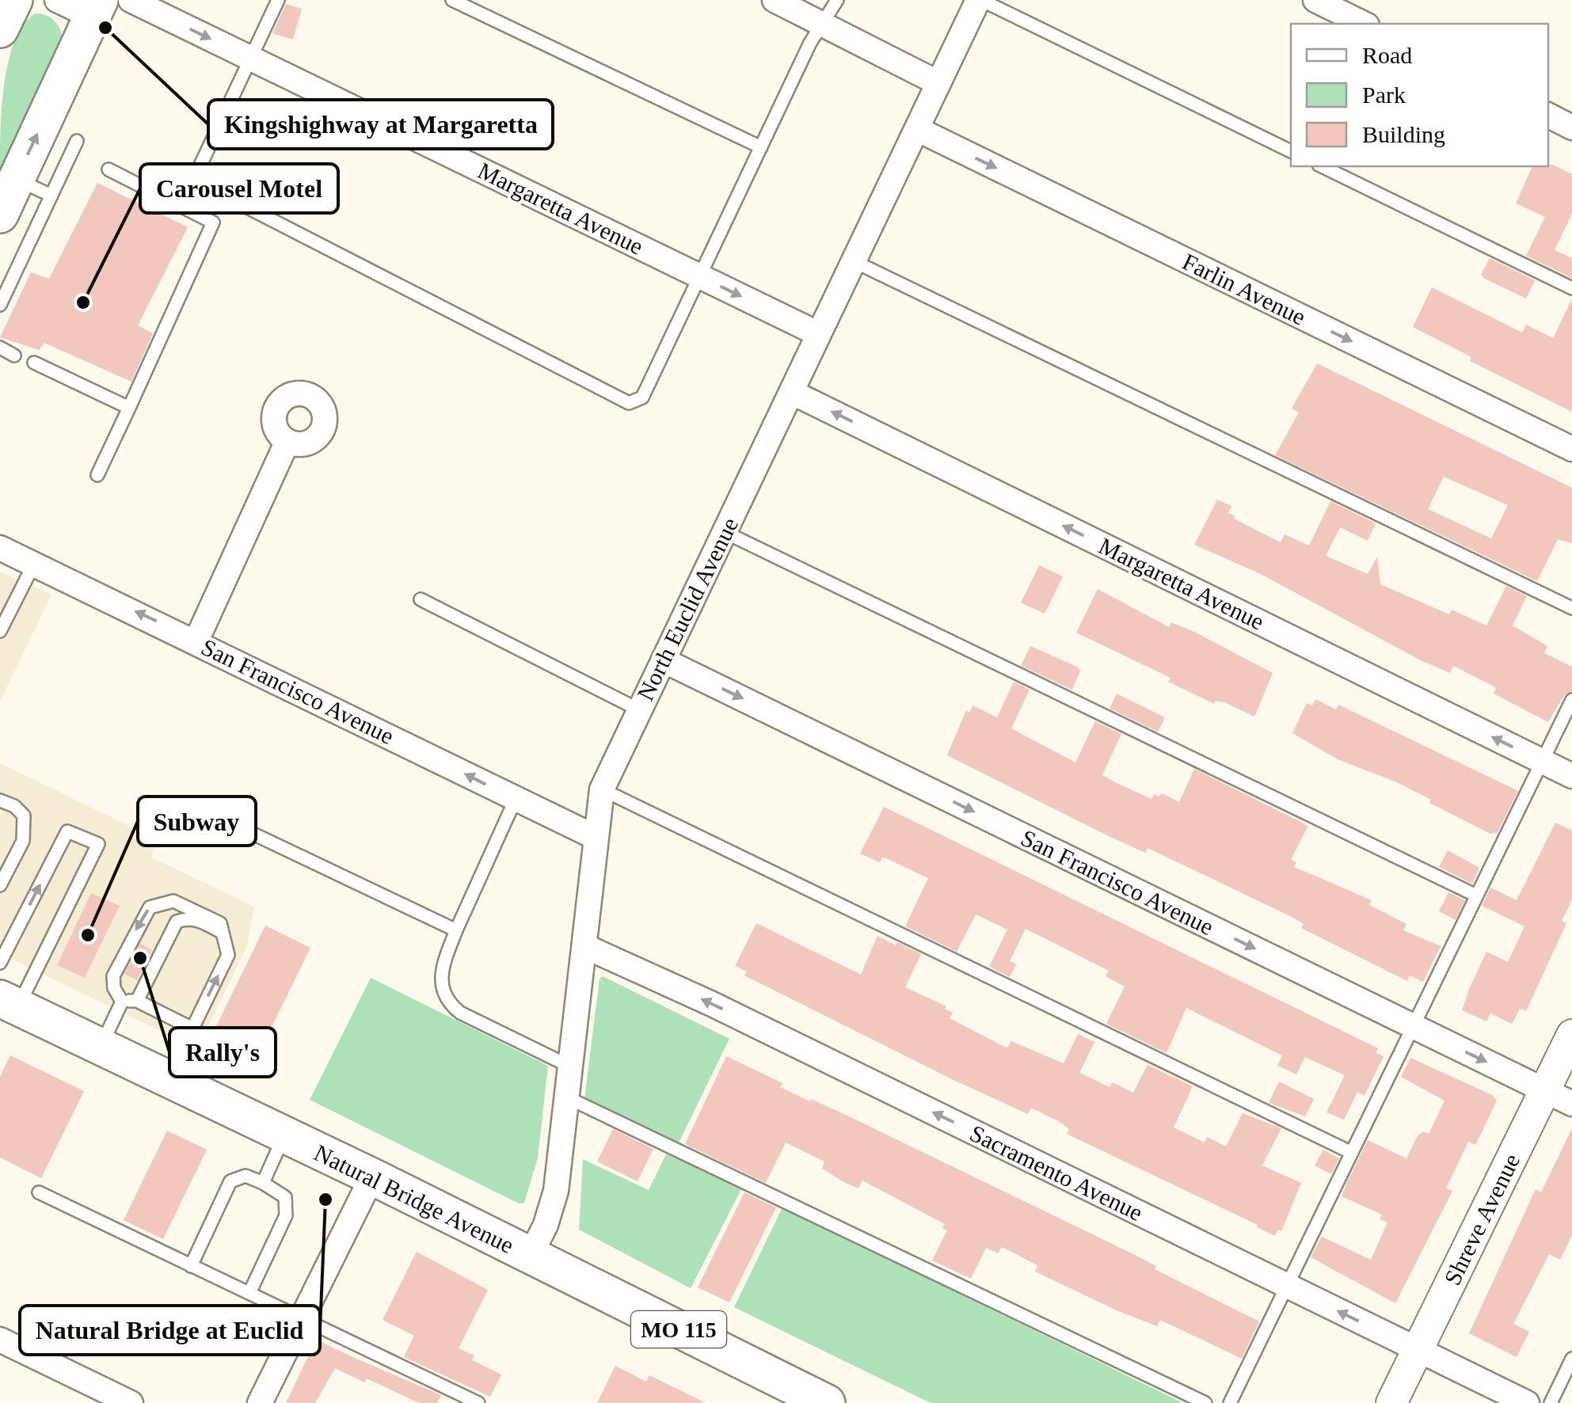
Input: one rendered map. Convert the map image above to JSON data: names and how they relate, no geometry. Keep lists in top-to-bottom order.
{
  "streets": {
    "main road": ["Natural Bridge Avenue", "MO 115"],
    "street": [
      "Margaretta Avenue",
      "Farlin Avenue",
      "North Euclid Avenue",
      "San Francisco Avenue",
      "Sacramento Avenue",
      "Shreve Avenue"
    ]
  },
  "crossings": [
    ["Margaretta Avenue", "North Euclid Avenue"],
    ["Farlin Avenue", "North Euclid Avenue"],
    ["North Euclid Avenue", "San Francisco Avenue"],
    ["North Euclid Avenue", "Sacramento Avenue"],
    ["North Euclid Avenue", "Natural Bridge Avenue"],
    ["San Francisco Avenue", "Shreve Avenue"],
    ["Sacramento Avenue", "Shreve Avenue"]
  ],
  "one_way": ["Farlin Avenue", "Sacramento Avenue"],
  "places": [
    "Kingshighway at Margaretta",
    "Carousel Motel",
    "Subway",
    "Rally's",
    "Natural Bridge at Euclid"
  ],
  "legend": ["Road", "Park", "Building"]
}
